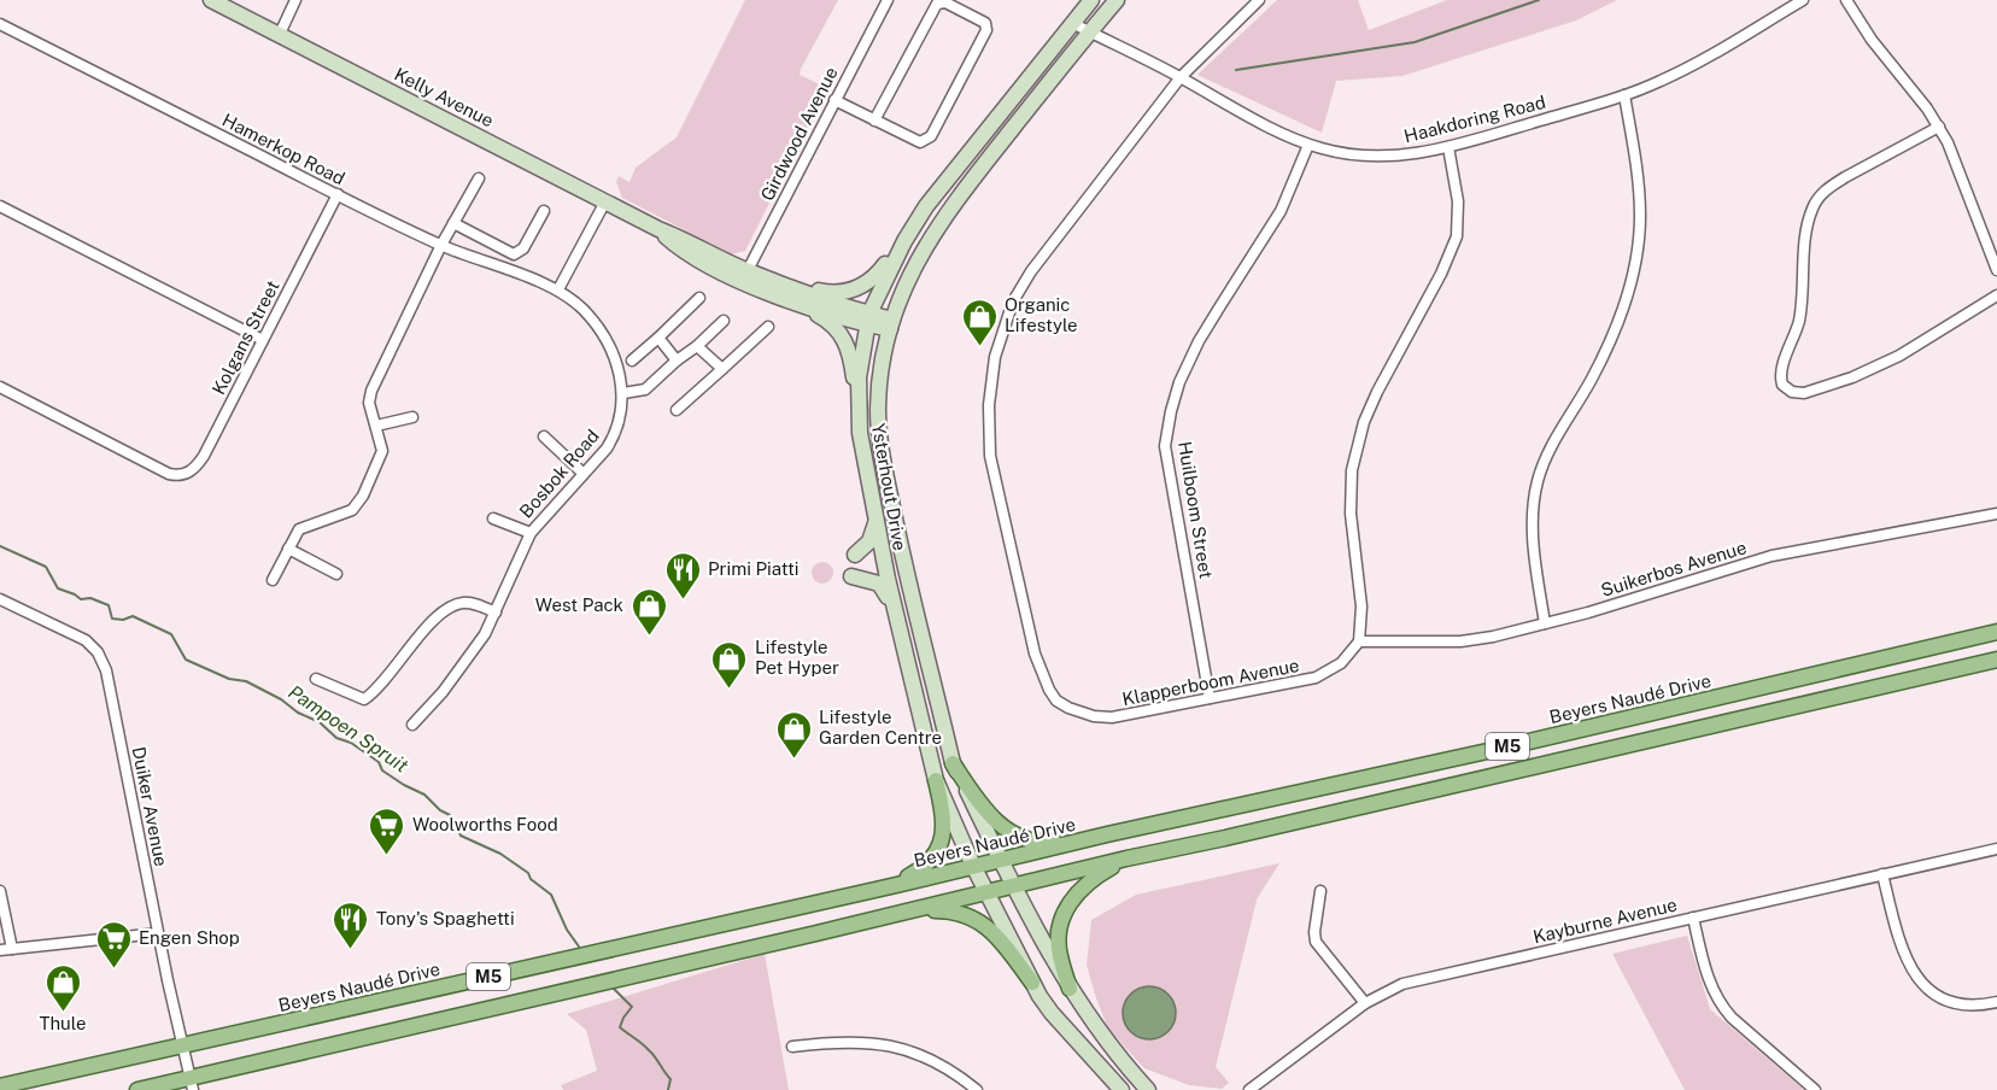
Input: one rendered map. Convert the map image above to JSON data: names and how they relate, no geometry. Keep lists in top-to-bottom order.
{
  "streets": {
    "main road": [
      "Kelly Avenue",
      "Ysterhout Drive",
      "Beyers Naudé Drive",
      "M5"
    ],
    "street": [
      "Haakdoring Road",
      "Girdwood Avenue",
      "Hamerkop Road",
      "Kolgans Street",
      "Bosbok Road",
      "Huilboom Street",
      "Suikerbos Avenue",
      "Klapperboom Avenue",
      "Duiker Avenue",
      "Kayburne Avenue"
    ]
  },
  "crossings": [
    ["Kelly Avenue", "Girdwood Avenue"],
    ["Kelly Avenue", "Ysterhout Drive"],
    ["Haakdoring Road", "Ysterhout Drive"],
    ["Haakdoring Road", "Huilboom Street"],
    ["Haakdoring Road", "Klapperboom Avenue"],
    ["Hamerkop Road", "Kolgans Street"],
    ["Hamerkop Road", "Bosbok Road"],
    ["Ysterhout Drive", "Beyers Naudé Drive"],
    ["Ysterhout Drive", "M5"],
    ["Huilboom Street", "Klapperboom Avenue"],
    ["Suikerbos Avenue", "Klapperboom Avenue"],
    ["Beyers Naudé Drive", "Duiker Avenue"],
    ["M5", "Duiker Avenue"]
  ],
  "water": ["Pampoen Spruit"],
  "places": {
    "shop": [
      "Organic Lifestyle",
      "West Pack",
      "Lifestyle Pet Hyper",
      "Lifestyle Garden Centre",
      "Thule"
    ],
    "restaurant": ["Primi Piatti", "Tony's Spaghetti"],
    "supermarket": ["Woolworths Food", "Engen Shop"]
  }
}
